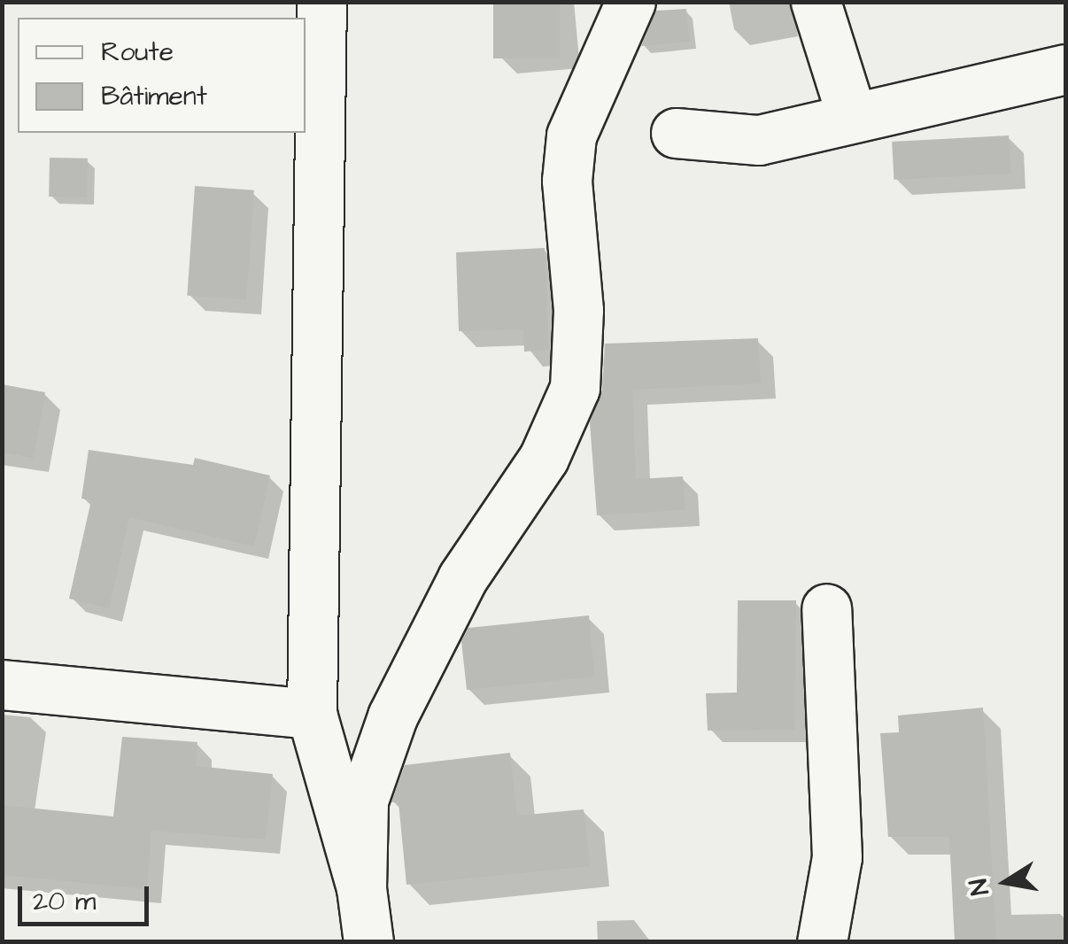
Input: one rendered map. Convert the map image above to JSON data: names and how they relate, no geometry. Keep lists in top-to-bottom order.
{
  "legend": ["Route", "Bâtiment"],
  "scale_bar": "20 m",
  "north": "left"
}
